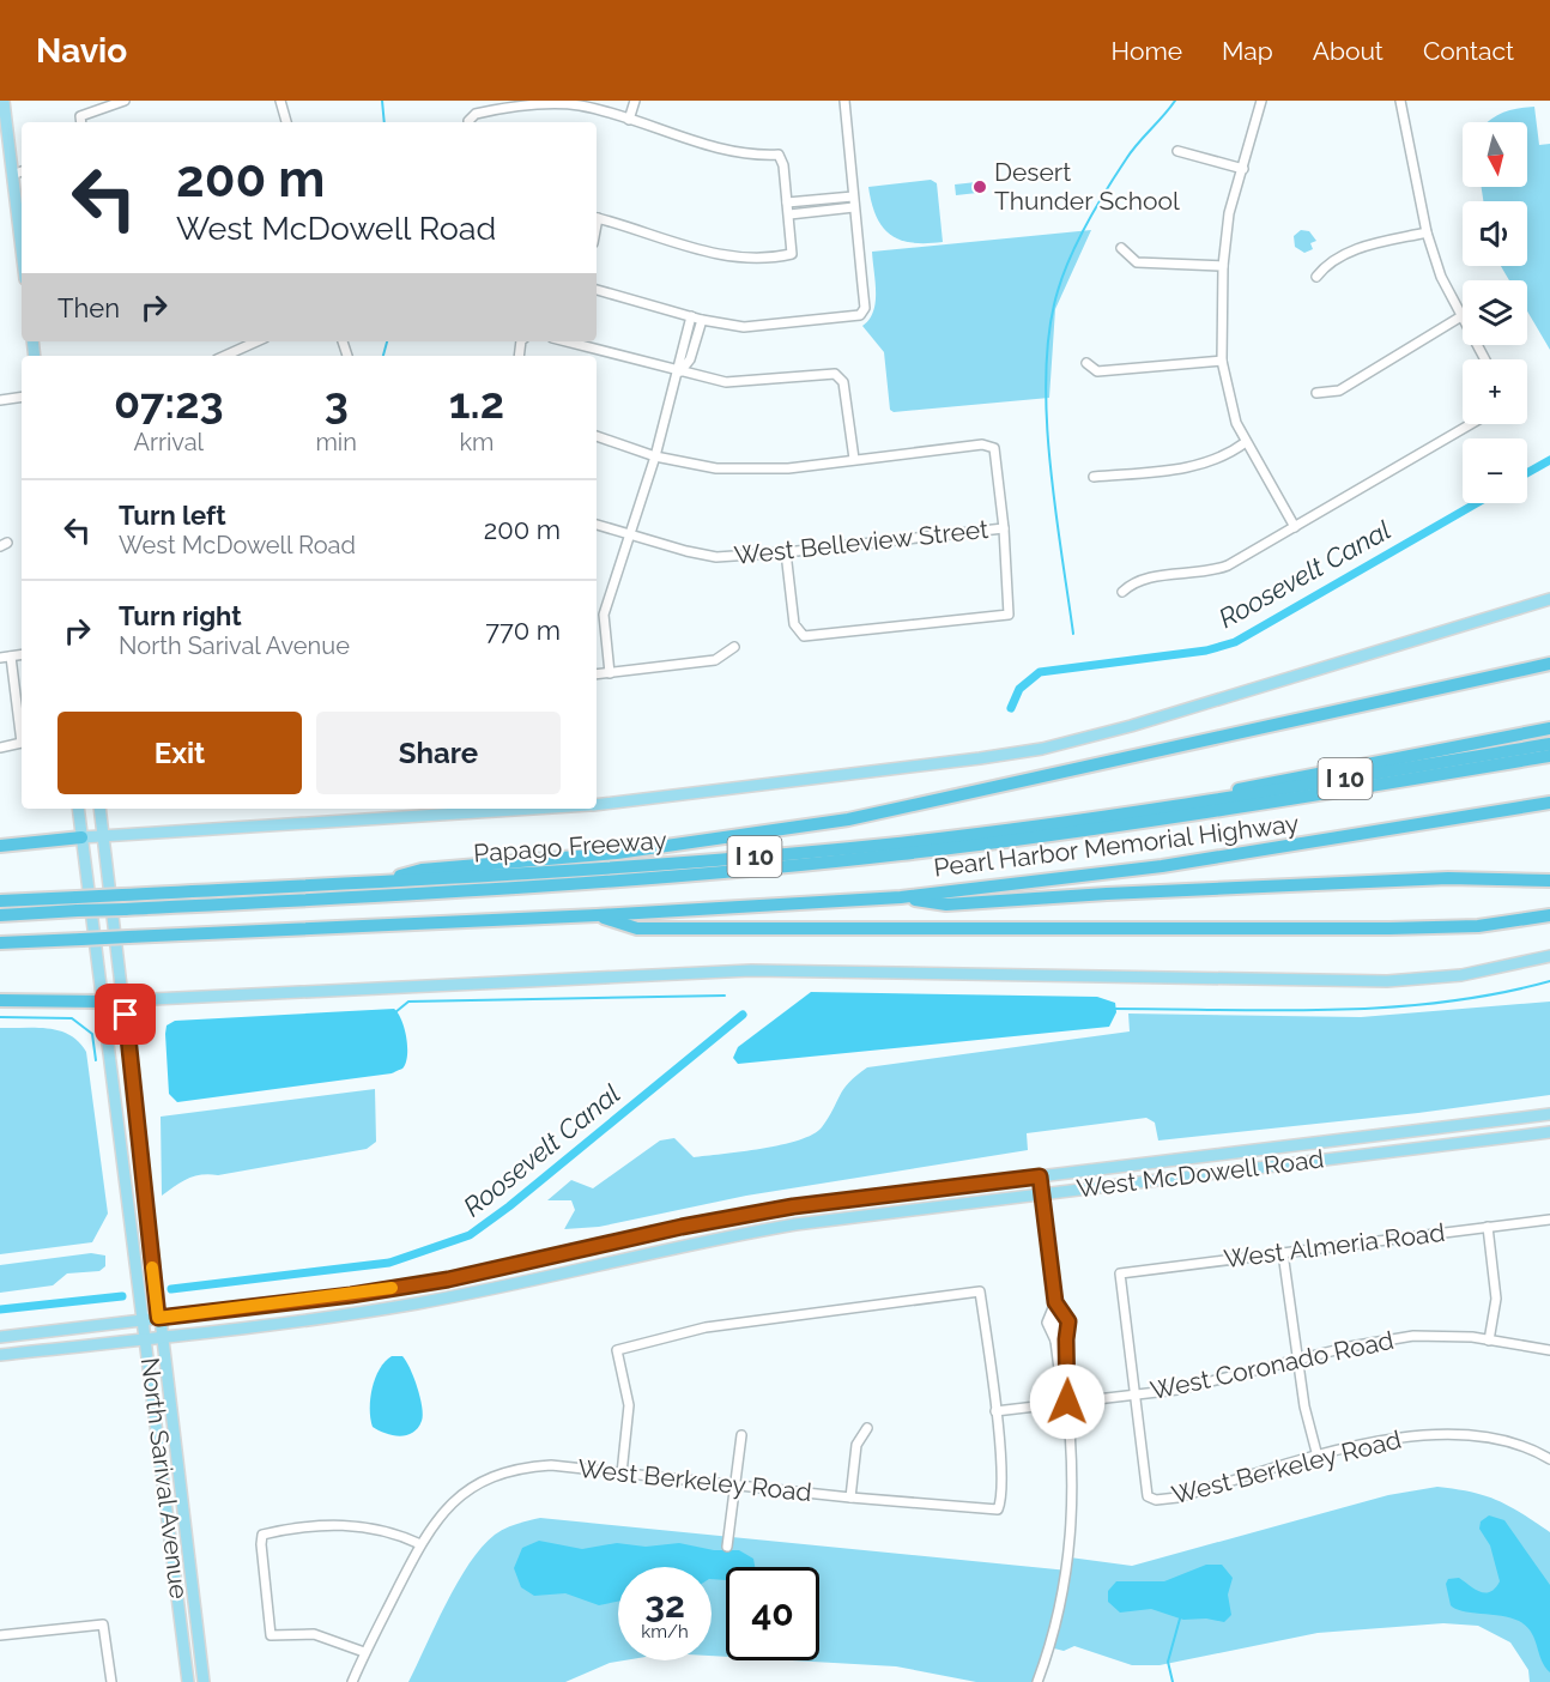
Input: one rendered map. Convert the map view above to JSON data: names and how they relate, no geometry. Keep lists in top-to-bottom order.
{
  "streets": {
    "highway": ["I 10", "Pearl Harbor Memorial Highway", "Papago Freeway"],
    "main road": ["West McDowell Road", "North Sarival Avenue"],
    "street": [
      "West Belleview Street",
      "West Almeria Road",
      "West Coronado Road",
      "West Berkeley Road"
    ]
  },
  "crossings": [
    ["I 10", "Pearl Harbor Memorial Highway"],
    ["Pearl Harbor Memorial Highway", "Papago Freeway"],
    ["West McDowell Road", "North Sarival Avenue"],
    ["West Almeria Road", "West Coronado Road"],
    ["West Almeria Road", "West Berkeley Road"],
    ["West Coronado Road", "West Berkeley Road"]
  ],
  "water": ["Roosevelt Canal"],
  "places": ["Desert Thunder School"],
  "north": "bottom",
  "page": {
    "header": "Navio",
    "nav": [
      "Home",
      "Map",
      "About",
      "Contact"
    ],
    "map_buttons": ["+", "−"],
    "turn": ["200 m", "West McDowell Road"],
    "then": "Then",
    "eta": [
      "07:23",
      "Arrival",
      "3",
      "min",
      "1.2",
      "km"
    ],
    "list": [
      {
        "name": "Turn left",
        "note": "West McDowell Road",
        "value": "200 m"
      },
      {
        "name": "Turn right",
        "note": "North Sarival Avenue",
        "value": "770 m"
      }
    ],
    "buttons": ["Exit", "Share"],
    "speed": "32 km/h",
    "limit": "40"
  }
}
